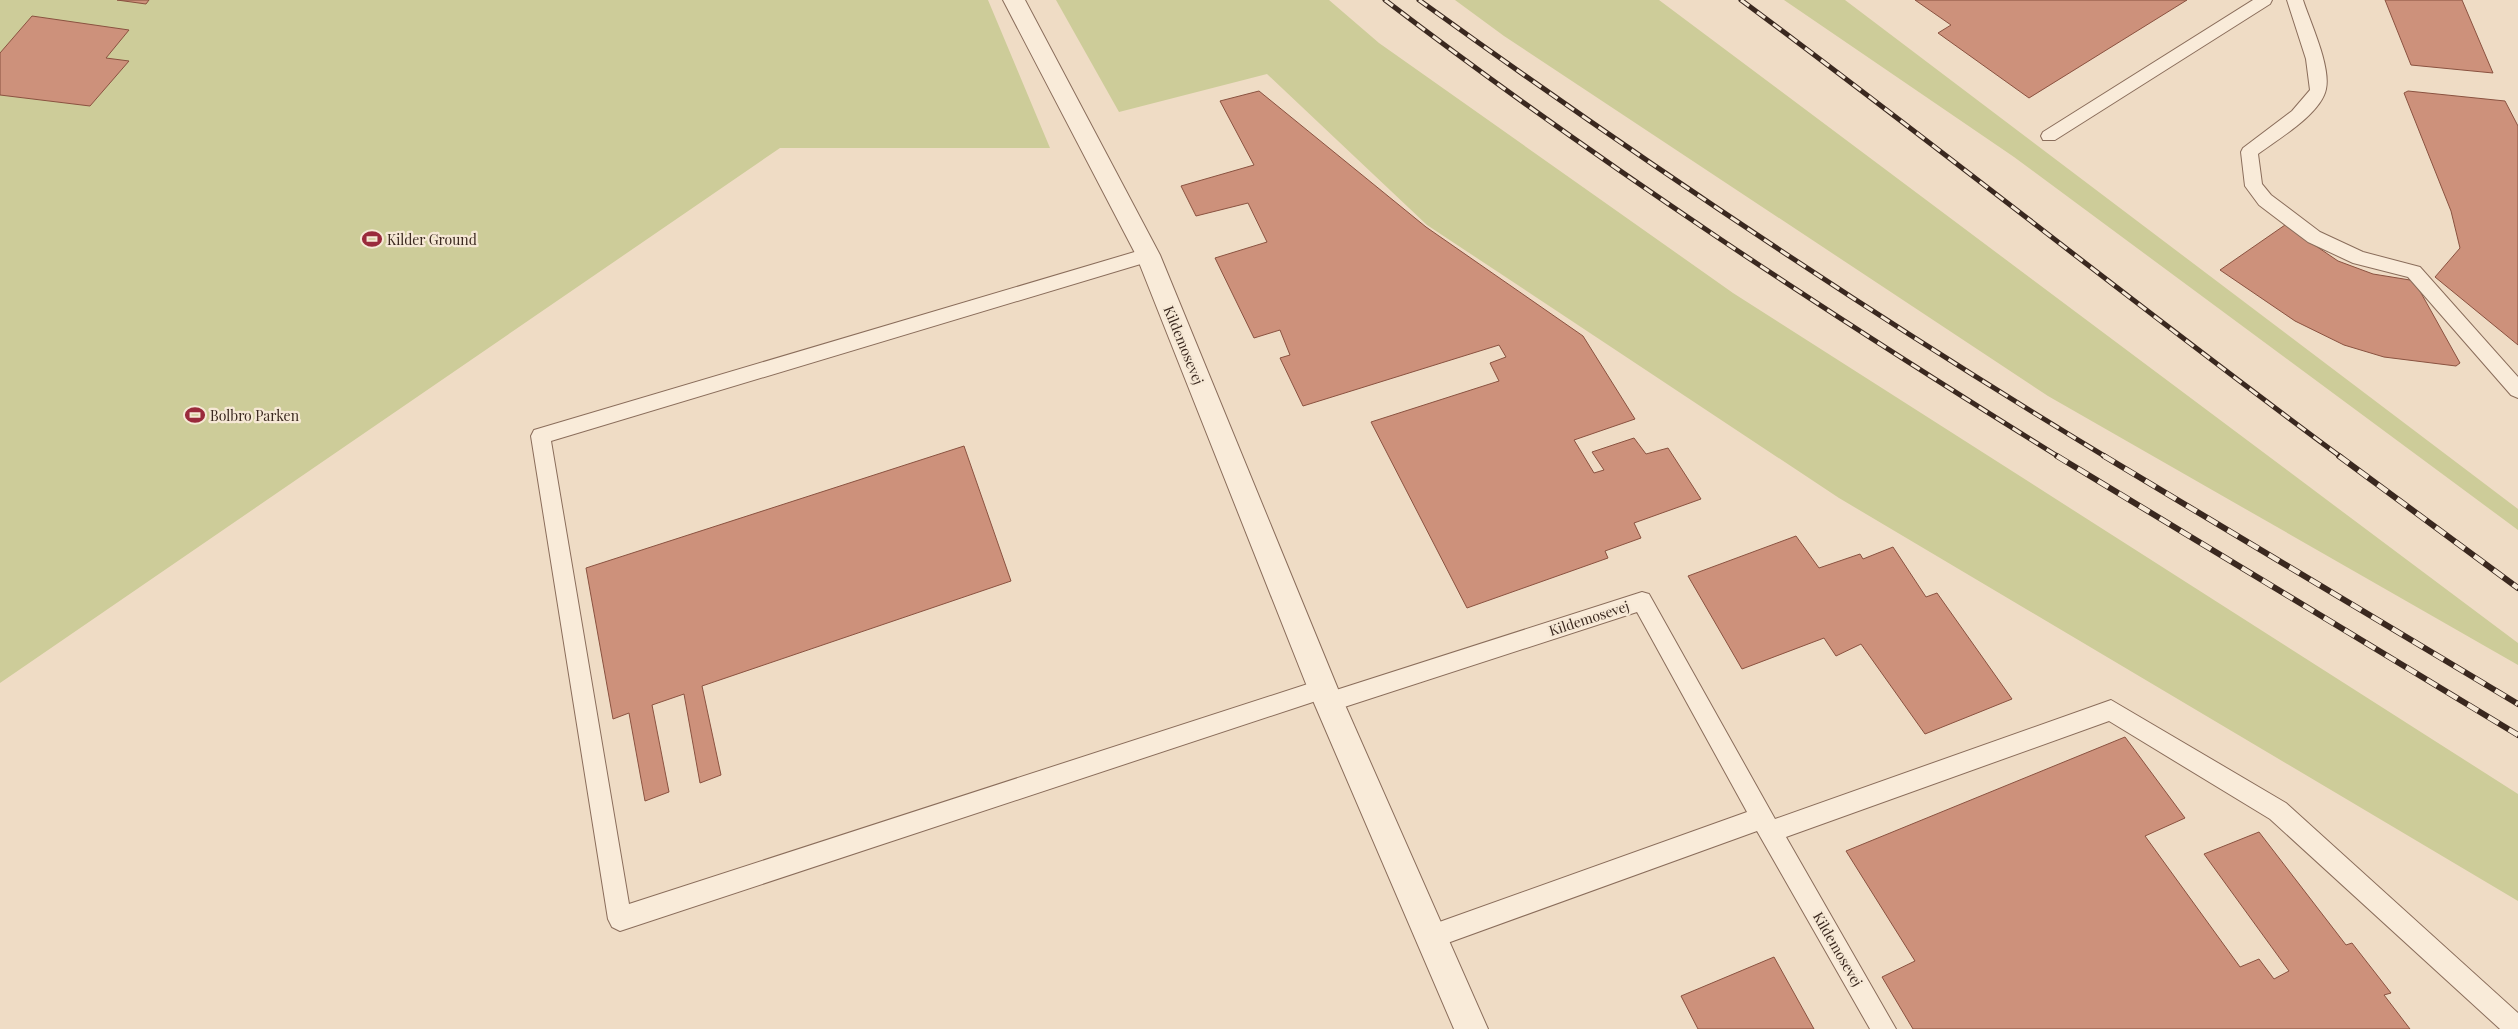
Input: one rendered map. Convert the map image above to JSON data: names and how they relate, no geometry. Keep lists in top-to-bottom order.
{
  "streets": {
    "street": ["Kildemosevej"]
  },
  "places": {
    "sports": ["Kilder Ground", "Bolbro Parken"]
  }
}
